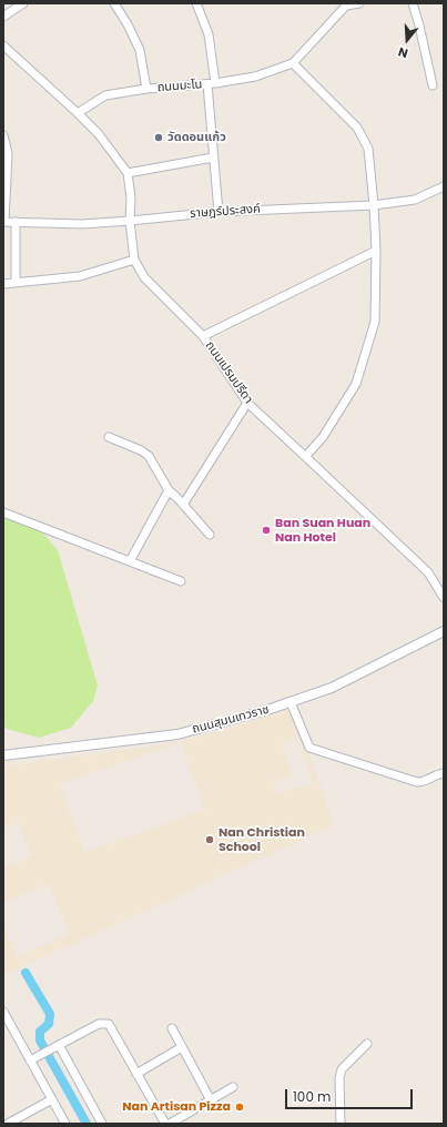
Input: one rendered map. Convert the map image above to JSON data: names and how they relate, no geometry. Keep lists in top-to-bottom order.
{
  "streets": {
    "street": [
      "ถนนมะโน",
      "ราษฎร์ประสงค์",
      "ถนนเปรมปรีดา",
      "ถนนสุมนเทวราช"
    ]
  },
  "crossings": [
    ["ถนนมะโน", "ถนนเปรมปรีดา"],
    ["ราษฎร์ประสงค์", "ถนนเปรมปรีดา"]
  ],
  "places": [
    "วัดดอนแก้ว",
    "Ban Suan Huan Nan Hotel",
    "Nan Christian School",
    "Nan Artisan Pizza"
  ],
  "scale_bar": "100 m",
  "north": "bottom"
}
